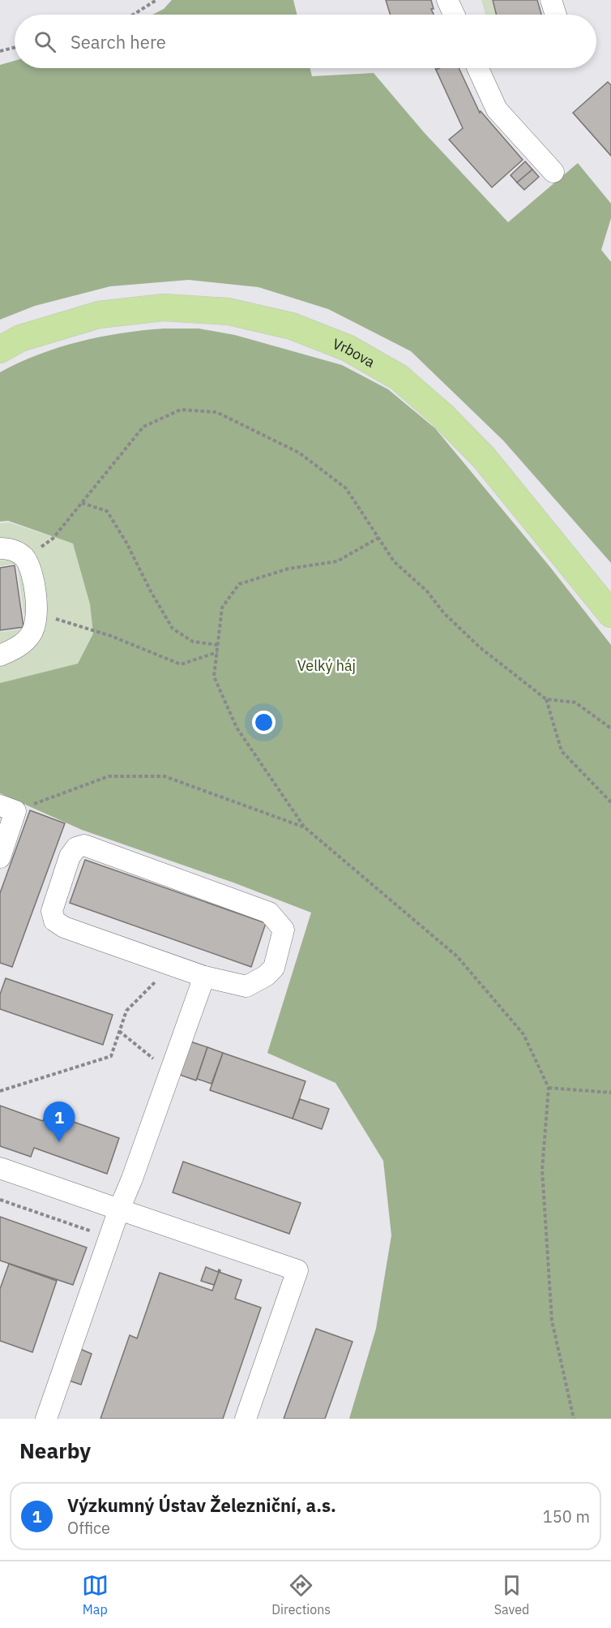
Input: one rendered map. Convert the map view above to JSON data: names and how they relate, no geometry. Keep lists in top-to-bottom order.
{
  "streets": {
    "main road": ["Vrbova"]
  },
  "parks": ["Velký háj"],
  "page": {
    "search": "Search here",
    "pins": "1",
    "heading": "Nearby",
    "list": [
      {
        "mark": "1",
        "name": "Výzkumný Ústav Železniční, a.s.",
        "note": "Office",
        "value": "150 m"
      }
    ],
    "nav": ["Map", "Directions", "Saved"]
  }
}
